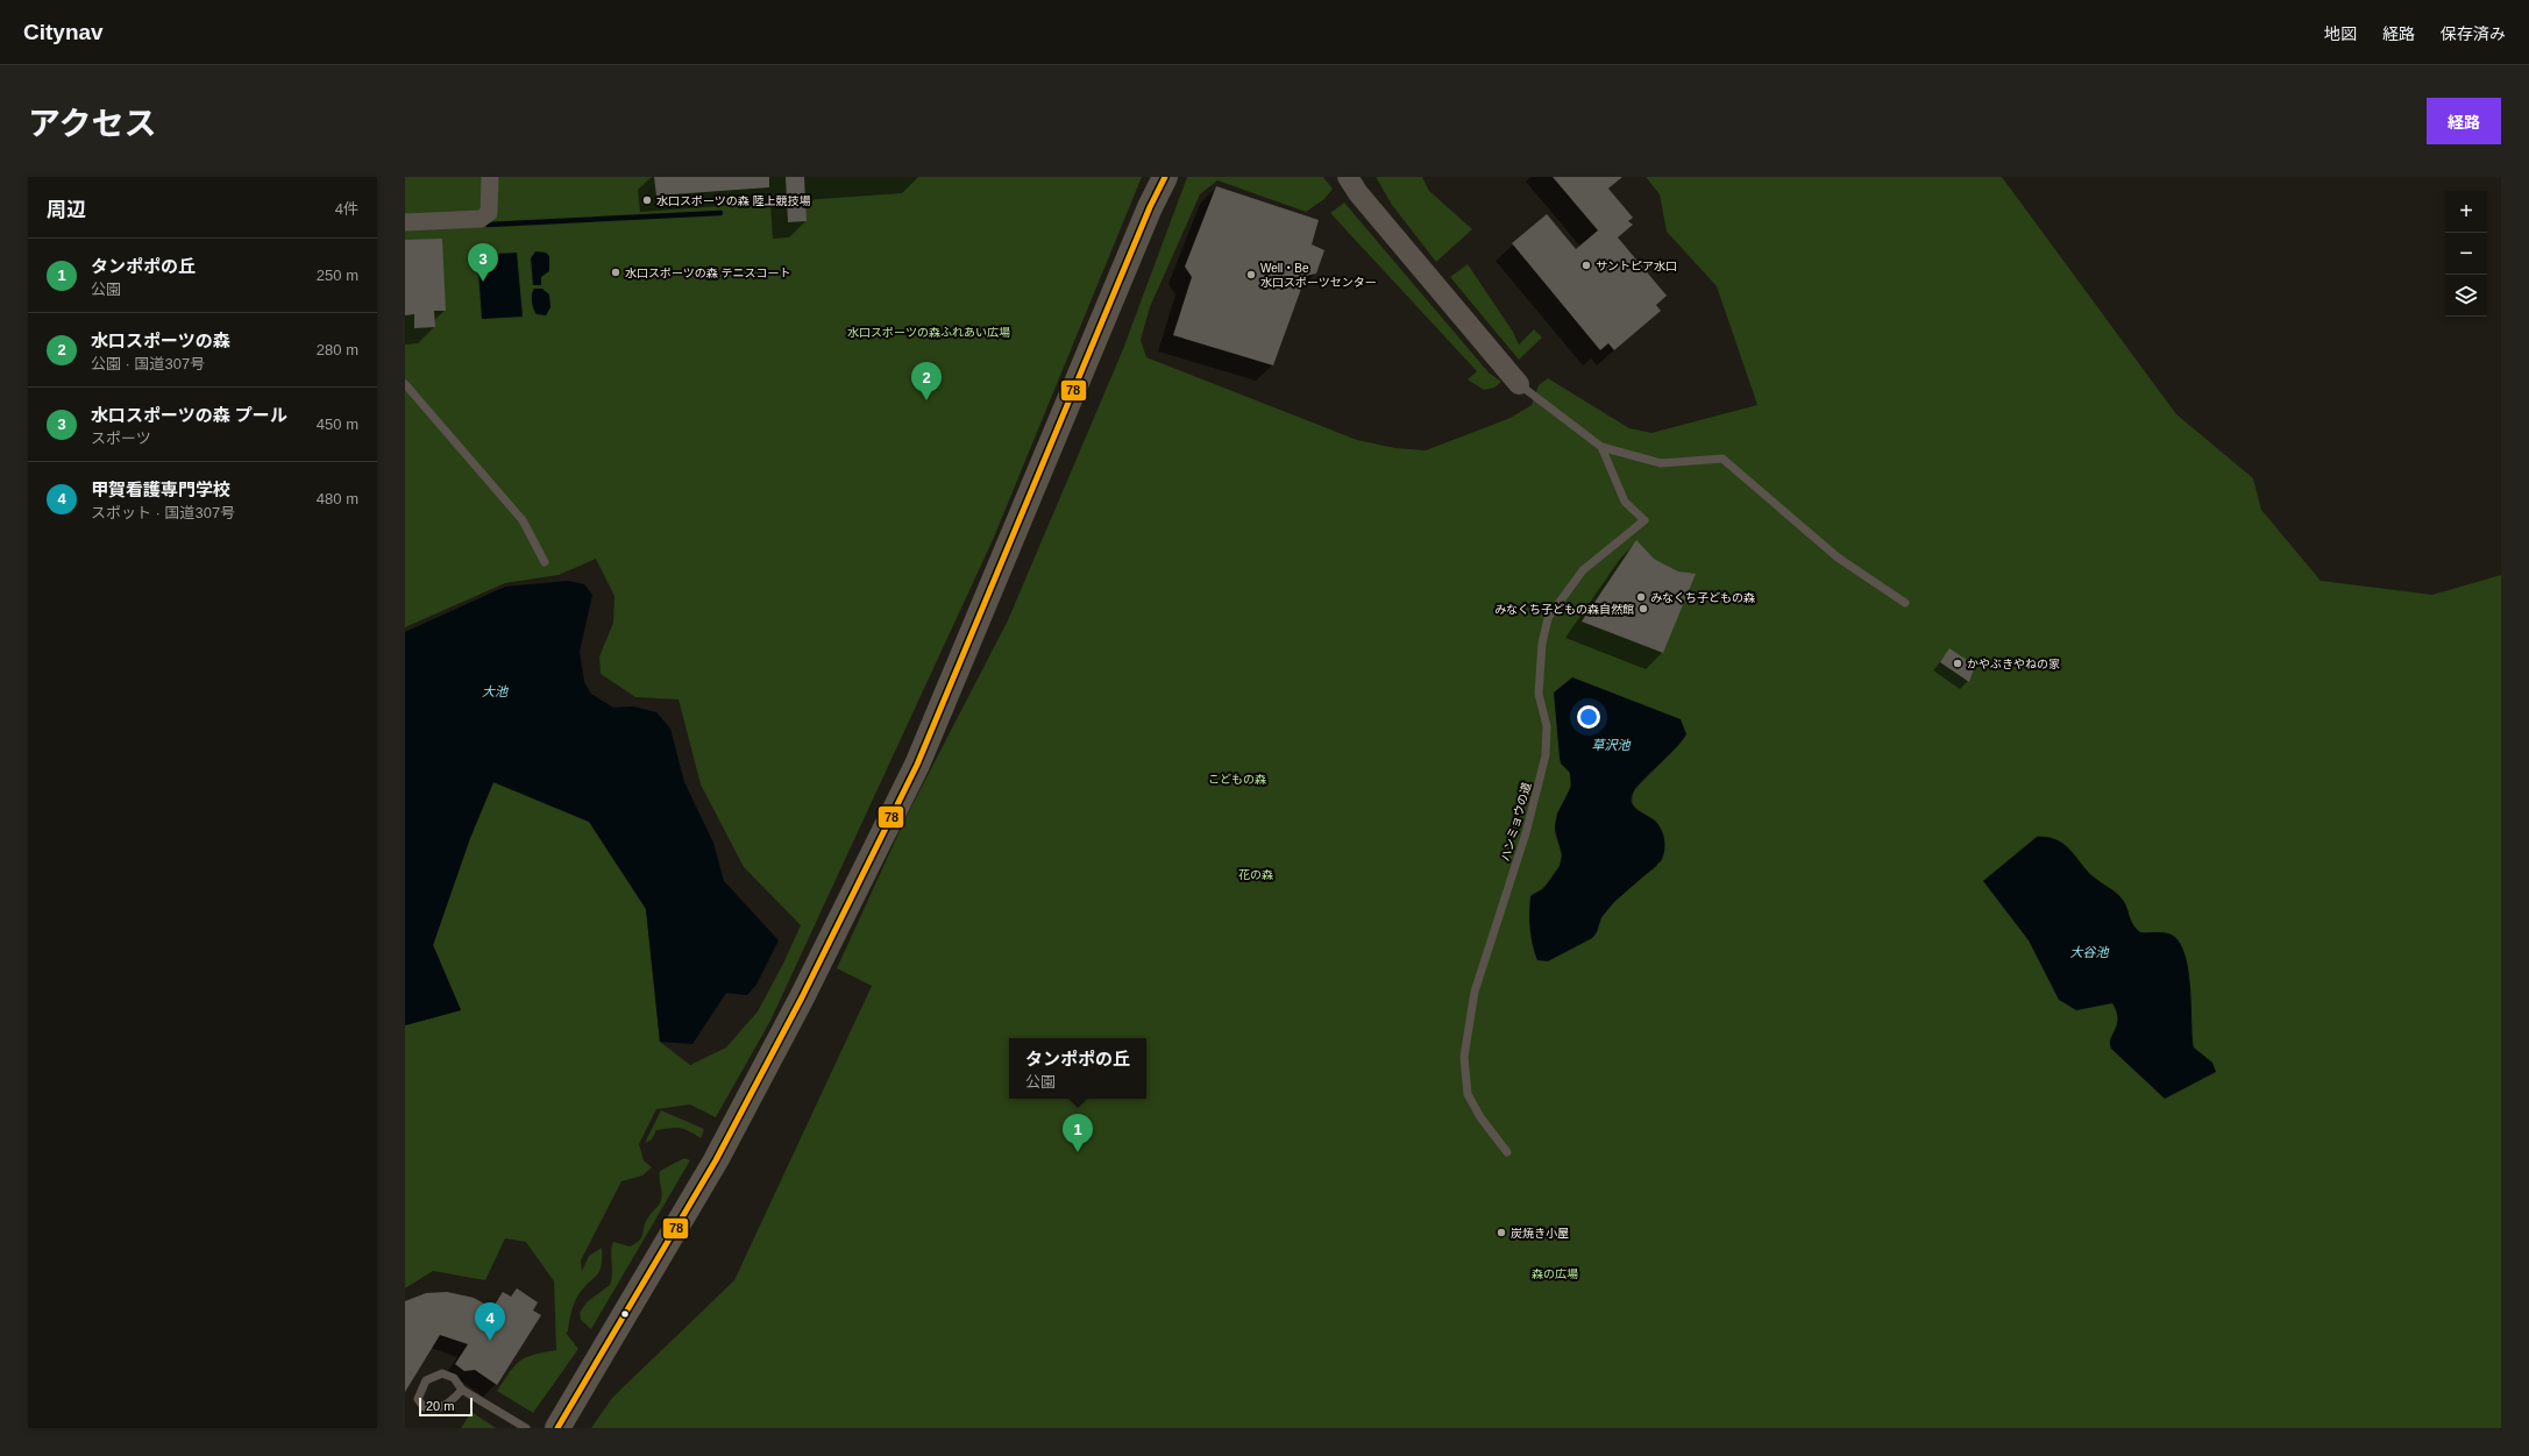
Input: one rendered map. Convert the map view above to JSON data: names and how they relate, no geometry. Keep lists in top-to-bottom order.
{
  "streets": {
    "lane": ["ハンミョウの道"]
  },
  "water": ["大池", "草沢池", "大谷池"],
  "parks": [
    "水口スポーツの森ふれあい広場",
    "こどもの森",
    "花の森",
    "森の広場"
  ],
  "places": [
    "水口スポーツの森 陸上競技場",
    "サントピア水口",
    "水口スポーツの森 テニスコート",
    "Well・Be 水口スポーツセンター",
    "みなくち子どもの森",
    "みなくち子どもの森自然館",
    "かやぶきやねの家",
    "炭焼き小屋"
  ],
  "lines": ["transit line 78"],
  "scale_bar": "20 m",
  "page": {
    "header": "Citynav",
    "nav": ["地図", "経路", "保存済み"],
    "title": "アクセス",
    "buttons": "経路",
    "heading": ["周辺", "4件"],
    "map_buttons": ["+", "−"],
    "list": [
      {
        "mark": "1",
        "name": "タンポポの丘",
        "note": "公園",
        "value": "250 m"
      },
      {
        "mark": "2",
        "name": "水口スポーツの森",
        "note": "公園 · 国道307号",
        "value": "280 m"
      },
      {
        "mark": "3",
        "name": "水口スポーツの森 プール",
        "note": "スポーツ",
        "value": "450 m"
      },
      {
        "mark": "4",
        "name": "甲賀看護専門学校",
        "note": "スポット · 国道307号",
        "value": "480 m"
      }
    ],
    "pins": [
      "3",
      "2",
      "1",
      "4"
    ],
    "popup": ["タンポポの丘", "公園"],
    "scale": "20 m"
  }
}
